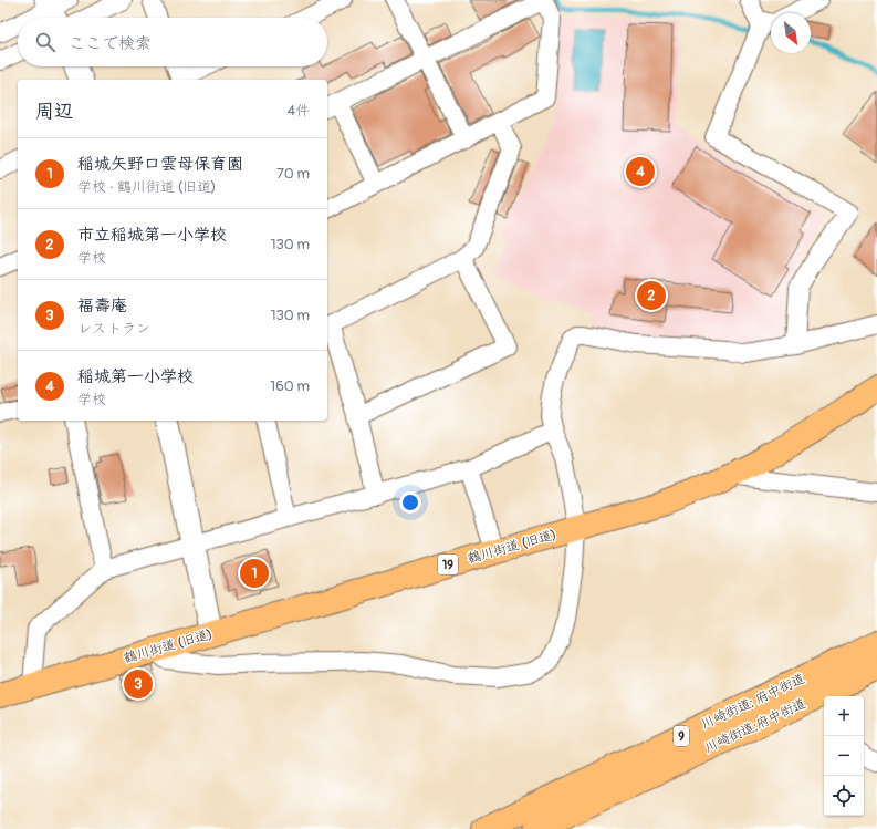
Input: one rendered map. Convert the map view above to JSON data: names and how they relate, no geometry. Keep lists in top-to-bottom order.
{
  "streets": {
    "main road": [
      "鶴川街道 (旧道)",
      "19",
      "川崎街道; 府中街道",
      "川崎街道;府中街道",
      "9"
    ]
  },
  "north": "bottom right",
  "page": {
    "search": "ここで検索",
    "heading": ["周辺", "4件"],
    "list": [
      {
        "mark": "1",
        "name": "稲城矢野口雲母保育園",
        "note": "学校 · 鶴川街道 (旧道)",
        "value": "70 m"
      },
      {
        "mark": "2",
        "name": "市立稲城第一小学校",
        "note": "学校",
        "value": "130 m"
      },
      {
        "mark": "3",
        "name": "福壽庵",
        "note": "レストラン",
        "value": "130 m"
      },
      {
        "mark": "4",
        "name": "稲城第一小学校",
        "note": "学校",
        "value": "160 m"
      }
    ],
    "pins": [
      "4",
      "2",
      "1",
      "3"
    ],
    "map_buttons": ["+", "−"]
  }
}
